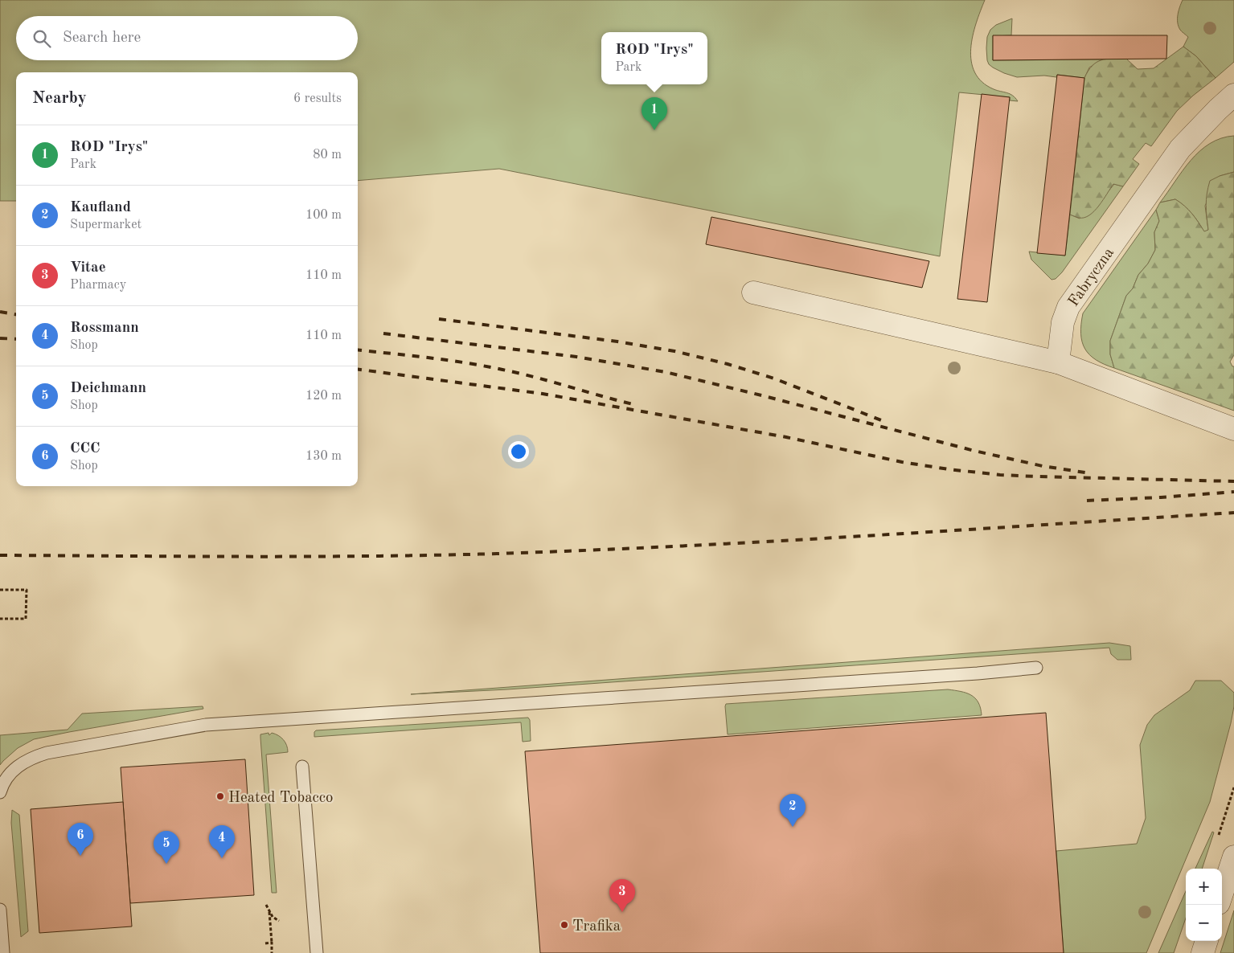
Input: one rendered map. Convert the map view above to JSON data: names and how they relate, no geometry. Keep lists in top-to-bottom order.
{
  "streets": {
    "street": ["Fabryczna"]
  },
  "places": ["Heated Tobacco", "Trafika"],
  "page": {
    "search": "Search here",
    "popup": ["ROD \"Irys\"", "Park"],
    "heading": ["Nearby", "6 results"],
    "pins": [
      "1",
      "2",
      "6",
      "4",
      "5",
      "3"
    ],
    "list": [
      {
        "mark": "1",
        "name": "ROD \"Irys\"",
        "note": "Park",
        "value": "80 m"
      },
      {
        "mark": "2",
        "name": "Kaufland",
        "note": "Supermarket",
        "value": "100 m"
      },
      {
        "mark": "3",
        "name": "Vitae",
        "note": "Pharmacy",
        "value": "110 m"
      },
      {
        "mark": "4",
        "name": "Rossmann",
        "note": "Shop",
        "value": "110 m"
      },
      {
        "mark": "5",
        "name": "Deichmann",
        "note": "Shop",
        "value": "120 m"
      },
      {
        "mark": "6",
        "name": "CCC",
        "note": "Shop",
        "value": "130 m"
      }
    ],
    "map_buttons": ["+", "−"]
  }
}
